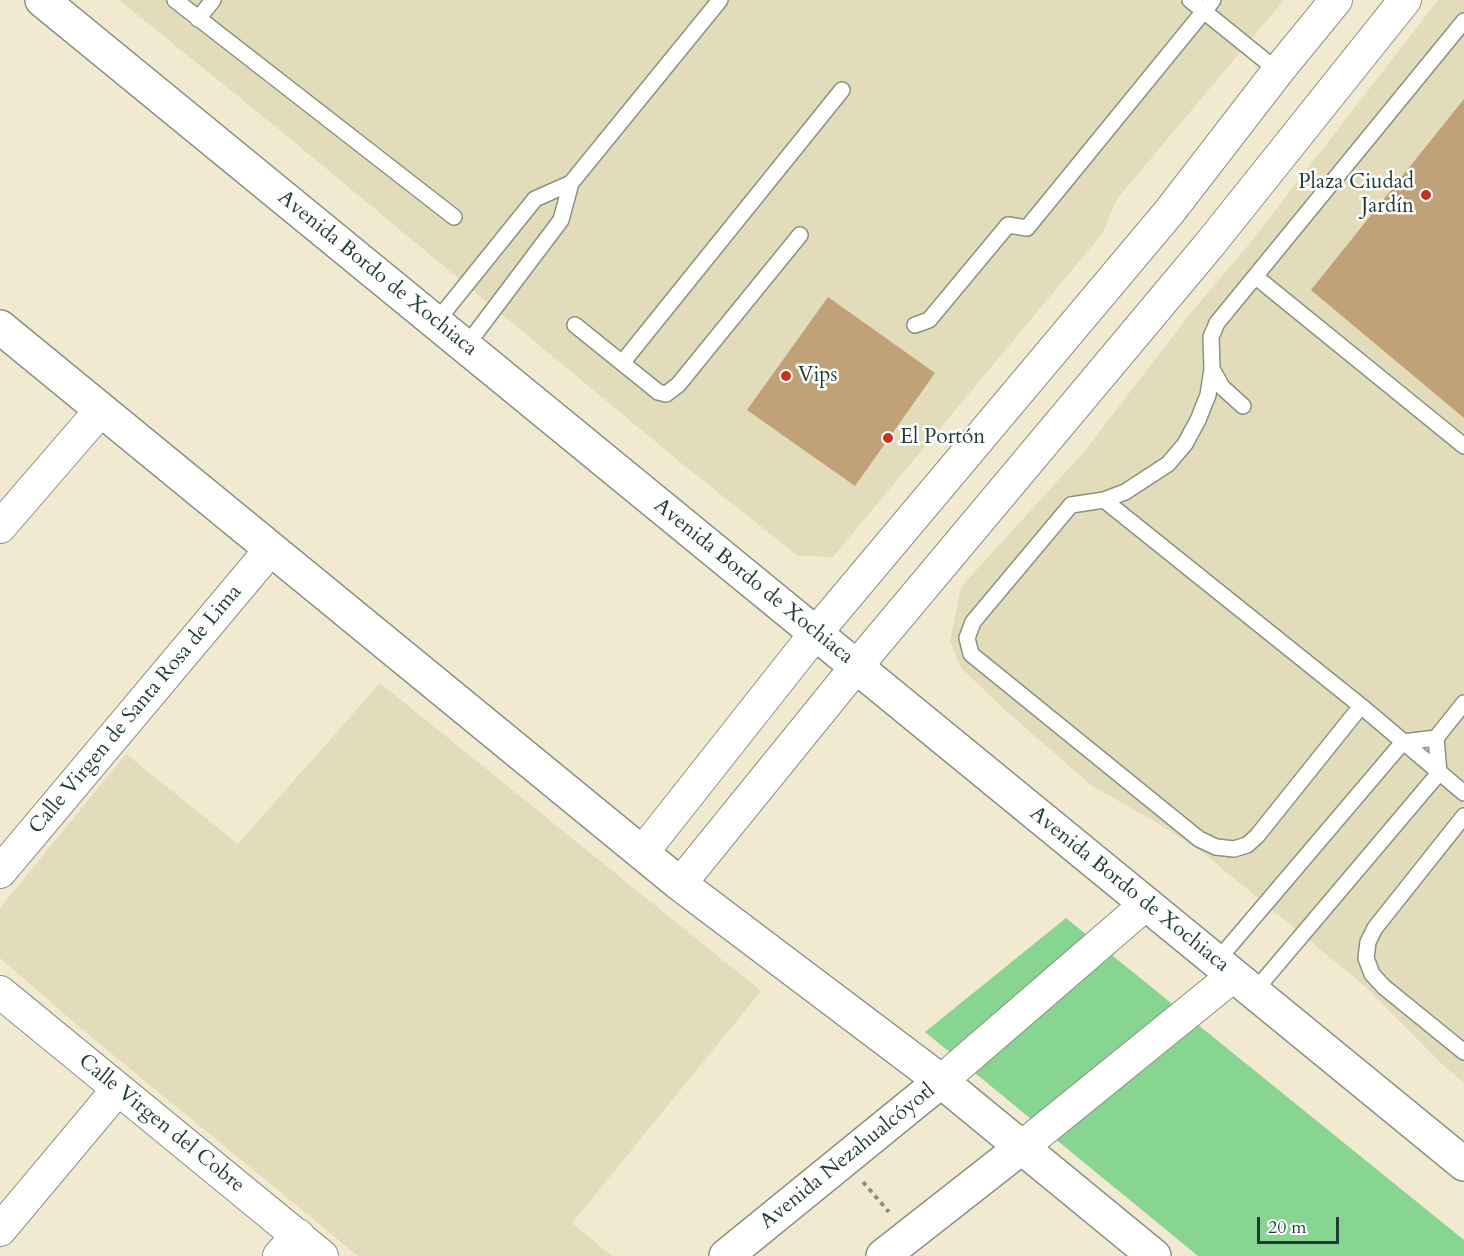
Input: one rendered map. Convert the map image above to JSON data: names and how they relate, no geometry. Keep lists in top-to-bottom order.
{
  "streets": {
    "main road": ["Avenida Bordo de Xochiaca", "Avenida Nezahualcóyotl"],
    "street": ["Calle Virgen de Santa Rosa de Lima", "Calle Virgen del Cobre"]
  },
  "places": ["Plaza Ciudad Jardín", "Vips", "El Portón"],
  "scale_bar": "20 m"
}
